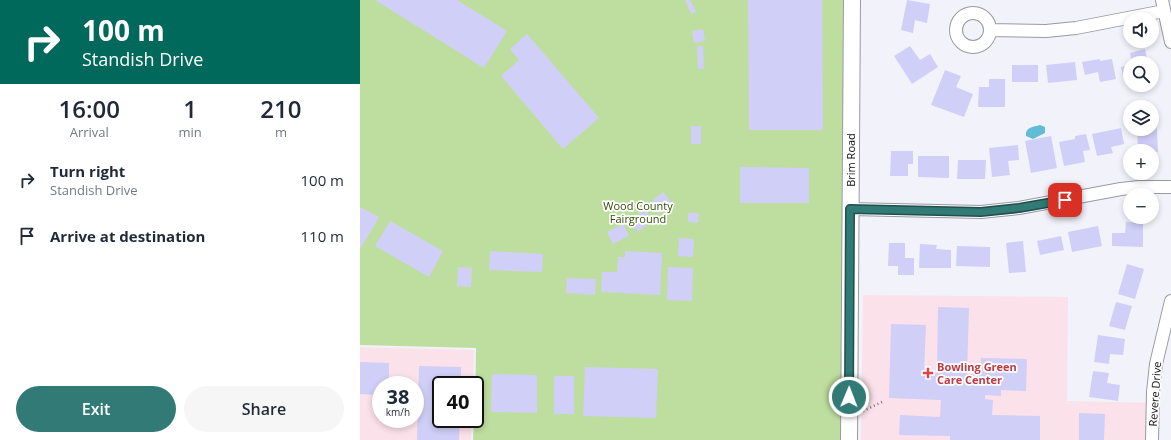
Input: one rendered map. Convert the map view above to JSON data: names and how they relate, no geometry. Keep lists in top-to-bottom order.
{
  "streets": {
    "street": ["Brim Road", "Revere Drive"]
  },
  "parks": ["Wood County Fairground"],
  "places": {
    "health": ["Bowling Green Care Center"]
  },
  "page": {
    "turn": ["100 m", "Standish Drive"],
    "map_buttons": ["+", "−"],
    "eta": [
      "16:00",
      "Arrival",
      "1",
      "min",
      "210",
      "m"
    ],
    "list": [
      {
        "name": "Turn right",
        "note": "Standish Drive",
        "value": "100 m"
      },
      {
        "name": "Arrive at destination",
        "value": "110 m"
      }
    ],
    "speed": "38 km/h",
    "limit": "40",
    "buttons": ["Exit", "Share"]
  }
}
